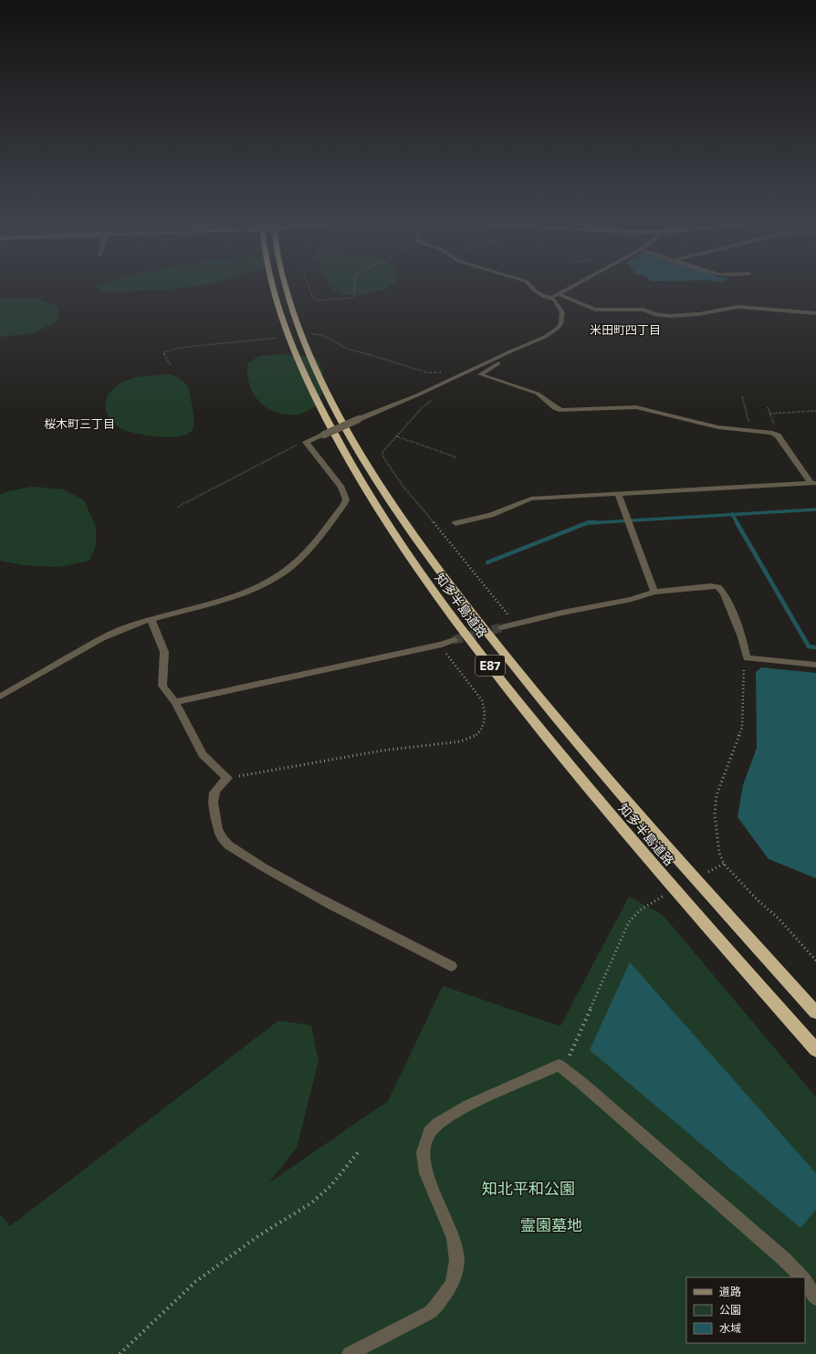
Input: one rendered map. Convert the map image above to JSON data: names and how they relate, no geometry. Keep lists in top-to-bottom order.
{
  "streets": {
    "highway": ["知多半島道路", "E87"]
  },
  "districts": ["米田町四丁目", "桜木町三丁目"],
  "parks": ["知北平和公園", "霊園墓地"],
  "legend": ["道路", "公園", "水域"]
}
